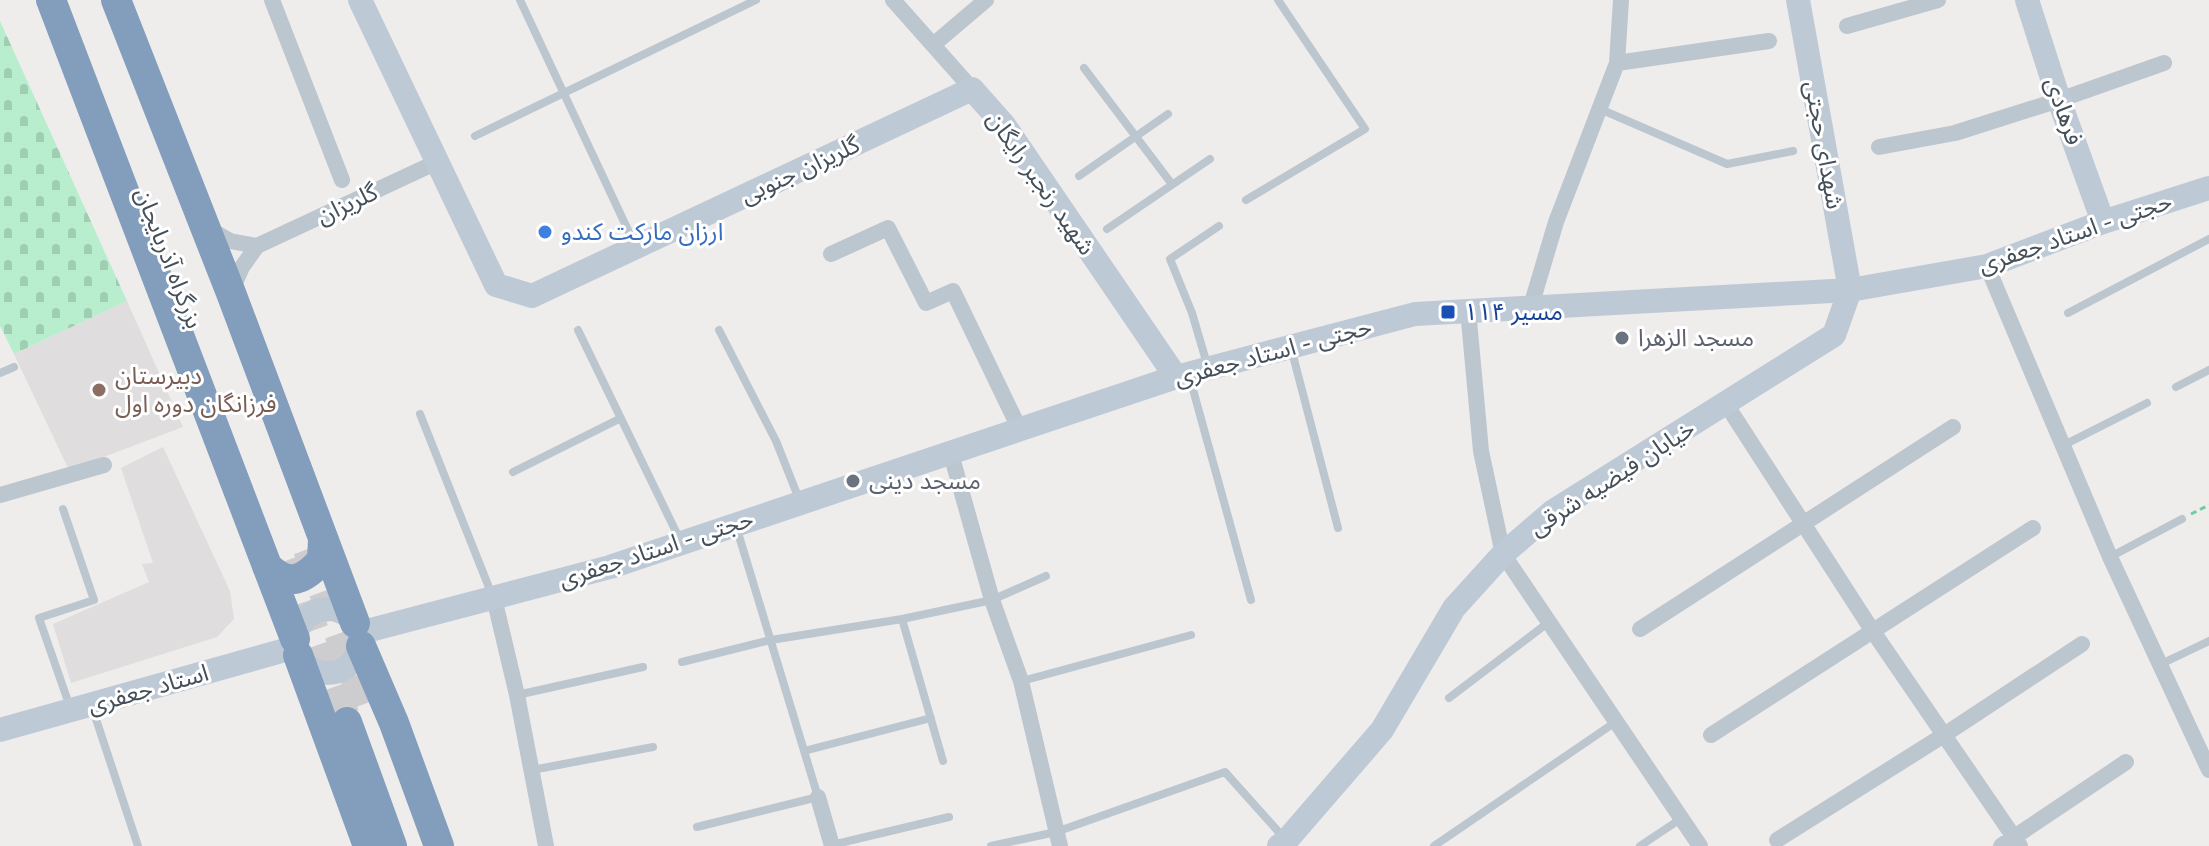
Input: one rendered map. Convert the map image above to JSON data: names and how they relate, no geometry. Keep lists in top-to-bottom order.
{
  "streets": {
    "highway": ["بزرگراه آذربایجان"],
    "street": [
      "فرهادی",
      "شهدای حجتی",
      "گلریزان جنوبی",
      "شهید رنجبر رایگان",
      "گلریزان",
      "حجتی - استاد جعفری",
      "خیابان فیضیه شرقی",
      "استاد جعفری"
    ]
  },
  "crossings": [
    ["فرهادی", "حجتی - استاد جعفری"],
    ["شهدای حجتی", "حجتی - استاد جعفری"],
    ["شهدای حجتی", "خیابان فیضیه شرقی"],
    ["گلریزان جنوبی", "شهید رنجبر رایگان"],
    ["گلریزان جنوبی", "گلریزان"],
    ["شهید رنجبر رایگان", "حجتی - استاد جعفری"],
    ["حجتی - استاد جعفری", "خیابان فیضیه شرقی"]
  ],
  "places": {
    "other": [
      "ارزان مارکت کندو",
      "مسجد الزهرا",
      "دبیرستان فرزانگان دوره اول",
      "مسجد دینی"
    ],
    "transit": ["مسیر ۱۱۴"]
  }
}
